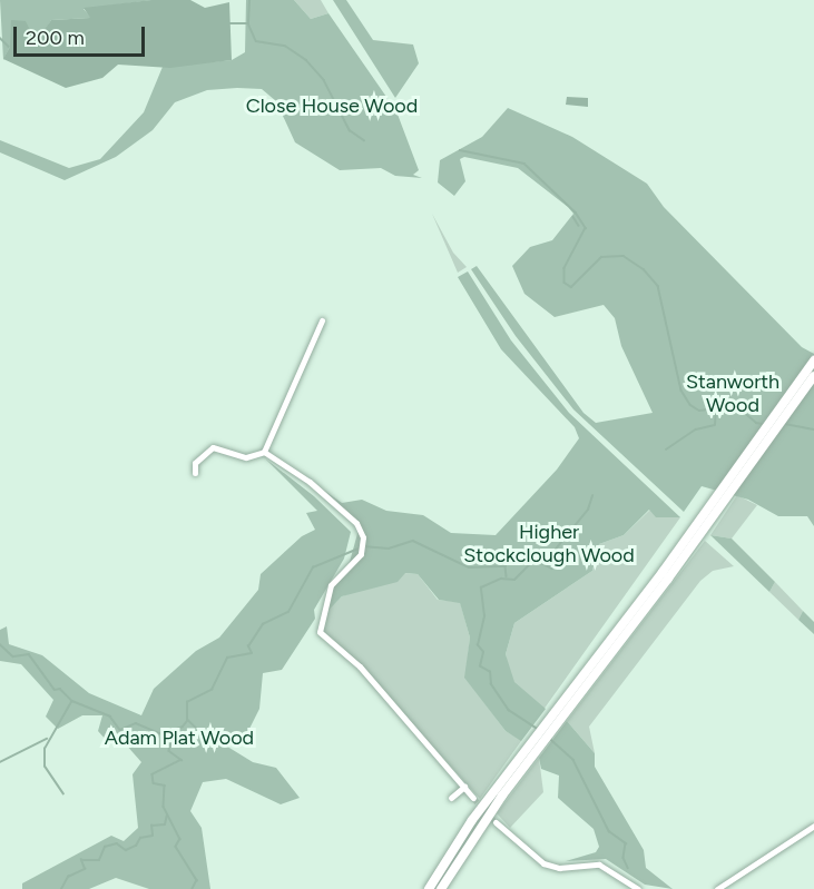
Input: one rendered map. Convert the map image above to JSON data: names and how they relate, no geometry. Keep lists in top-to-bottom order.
{
  "parks": [
    "Close House Wood",
    "Stanworth Wood",
    "Higher Stockclough Wood",
    "Adam Plat Wood"
  ],
  "scale_bar": "200 m"
}
